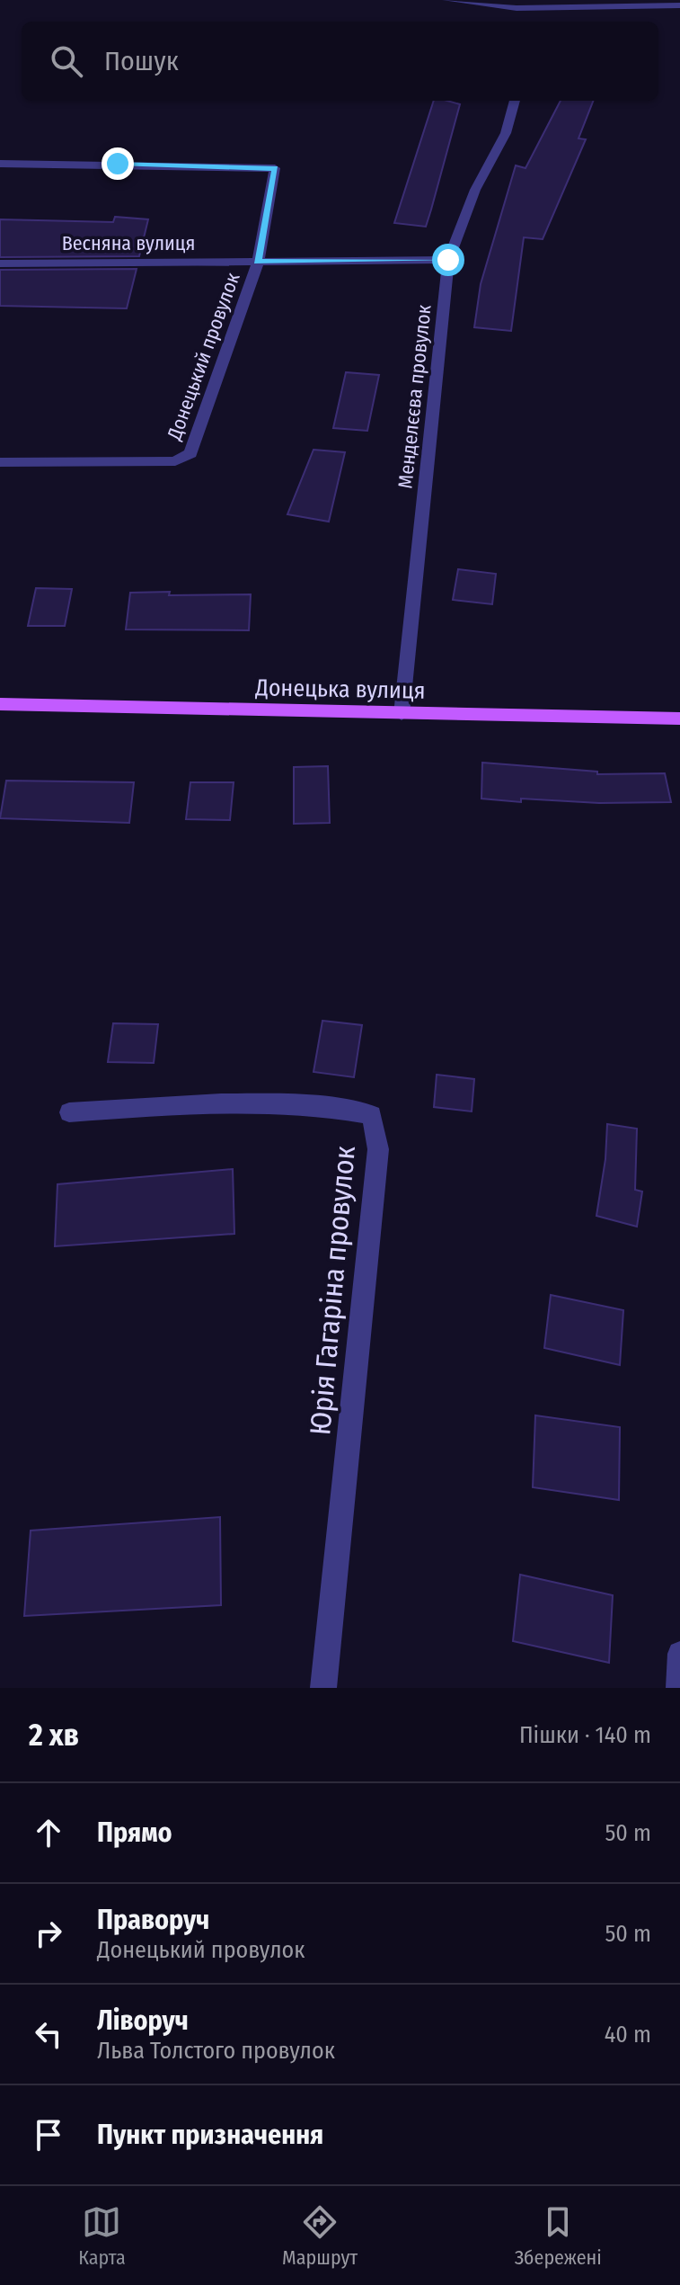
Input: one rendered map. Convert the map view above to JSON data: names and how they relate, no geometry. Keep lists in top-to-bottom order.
{
  "streets": {
    "main road": ["Донецька вулиця"],
    "street": [
      "Весняна вулиця",
      "Донецький провулок",
      "Менделєєва провулок",
      "Юрія Гагаріна провулок"
    ]
  },
  "crossings": [
    ["Весняна вулиця", "Донецький провулок"],
    ["Весняна вулиця", "Менделєєва провулок"],
    ["Менделєєва провулок", "Донецька вулиця"]
  ],
  "page": {
    "search": "Пошук",
    "heading": ["2 хв", "Пішки · 140 m"],
    "list": [
      ["Прямо", "50 m"],
      ["Праворуч", "Донецький провулок", "50 m"],
      ["Ліворуч", "Льва Толстого провулок", "40 m"],
      "Пункт призначення"
    ],
    "nav": ["Карта", "Маршрут", "Збережені"]
  }
}
